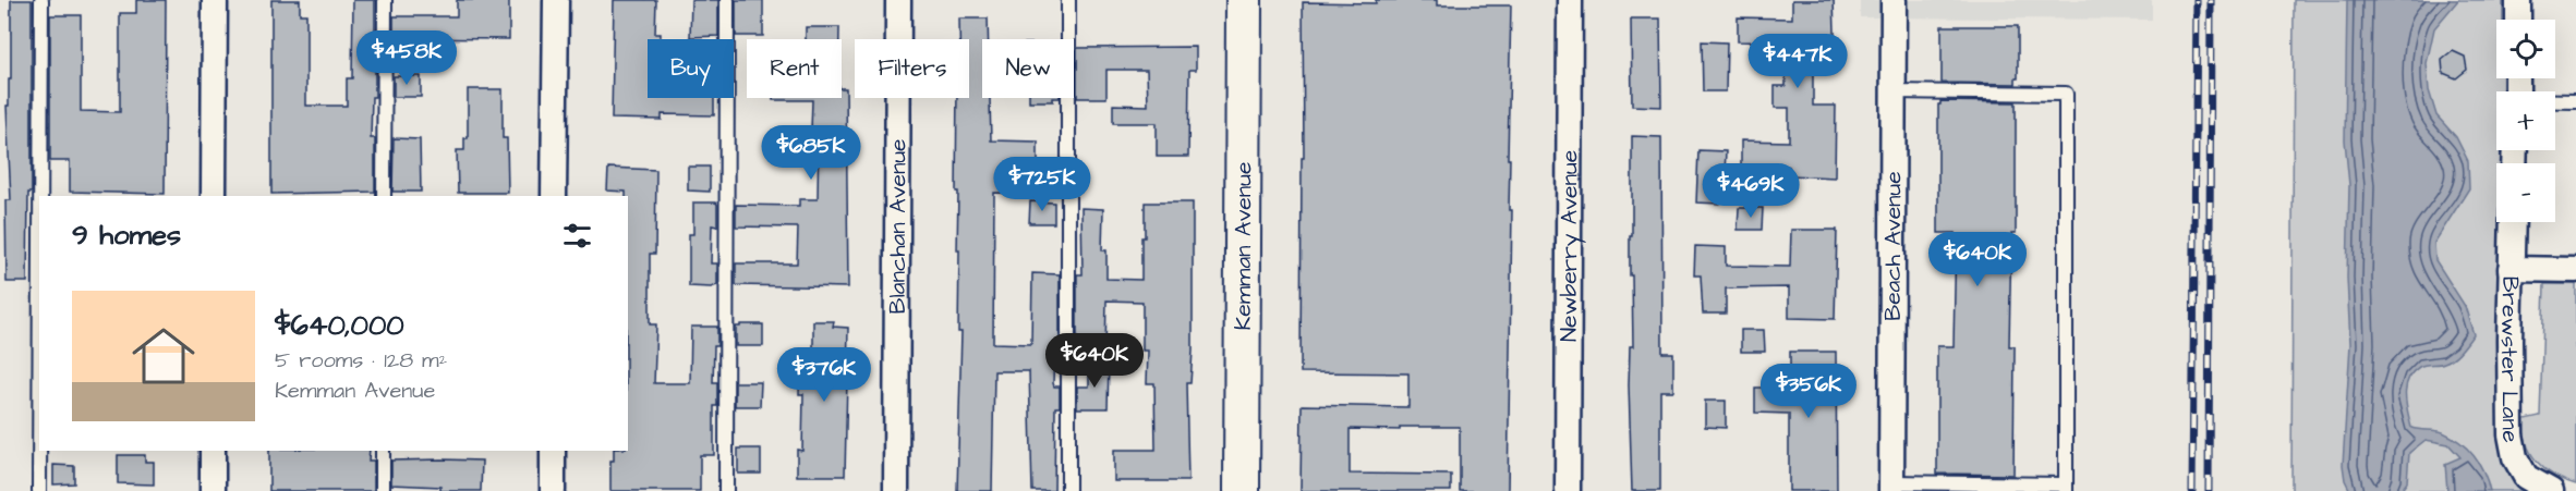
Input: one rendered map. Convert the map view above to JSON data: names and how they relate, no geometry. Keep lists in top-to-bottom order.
{
  "streets": {
    "street": [
      "Blanchan Avenue",
      "Kemman Avenue",
      "Newberry Avenue",
      "Beach Avenue",
      "Brewster Lane"
    ]
  },
  "page": {
    "map_buttons": ["+", "−"],
    "price": [
      "$458K",
      "$447K",
      "$685K",
      "$725K",
      "$469K",
      "$640K",
      "$640K",
      "$376K",
      "$356K"
    ],
    "chip": [
      "Buy",
      "Rent",
      "Filters",
      "New"
    ],
    "heading": "9 homes",
    "list": [
      {
        "name": "$640,000",
        "note": "5 rooms · 128 m² · Kemman Avenue"
      }
    ]
  }
}
